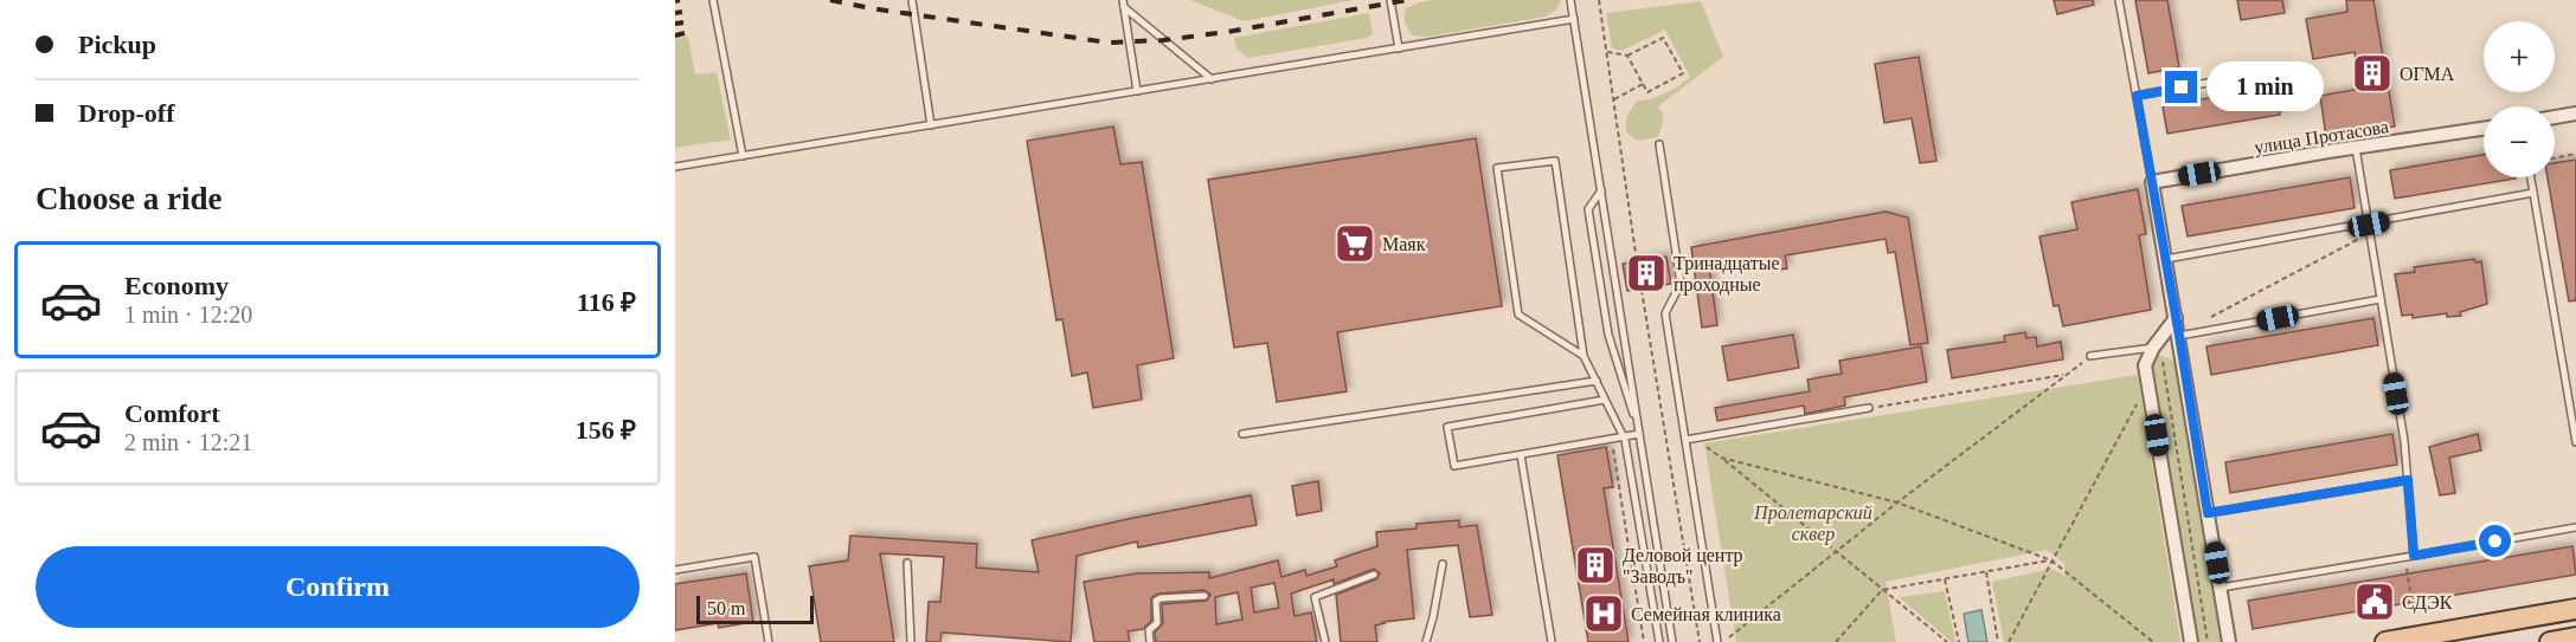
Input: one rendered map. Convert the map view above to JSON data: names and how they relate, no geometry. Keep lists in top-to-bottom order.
{
  "streets": {
    "street": ["улица Протасова"]
  },
  "parks": ["Пролетарский сквер"],
  "places": {
    "building": ["ОГМА", "Тринадцатые проходные", "Деловой центр \"Заводъ\""],
    "supermarket": ["Маяк"],
    "public building": ["СДЭК"],
    "hospital": ["Семейная клиника"]
  },
  "scale_bar": "50 m",
  "page": {
    "banner": ["Pickup", "Drop-off"],
    "map_buttons": ["+", "−"],
    "bubble": "1 min",
    "heading": "Choose a ride",
    "list": [
      {
        "name": "Economy",
        "note": "1 min · 12:20",
        "value": "116 ₽"
      },
      {
        "name": "Comfort",
        "note": "2 min · 12:21",
        "value": "156 ₽"
      }
    ],
    "buttons": "Confirm",
    "scale": "50 m"
  }
}
